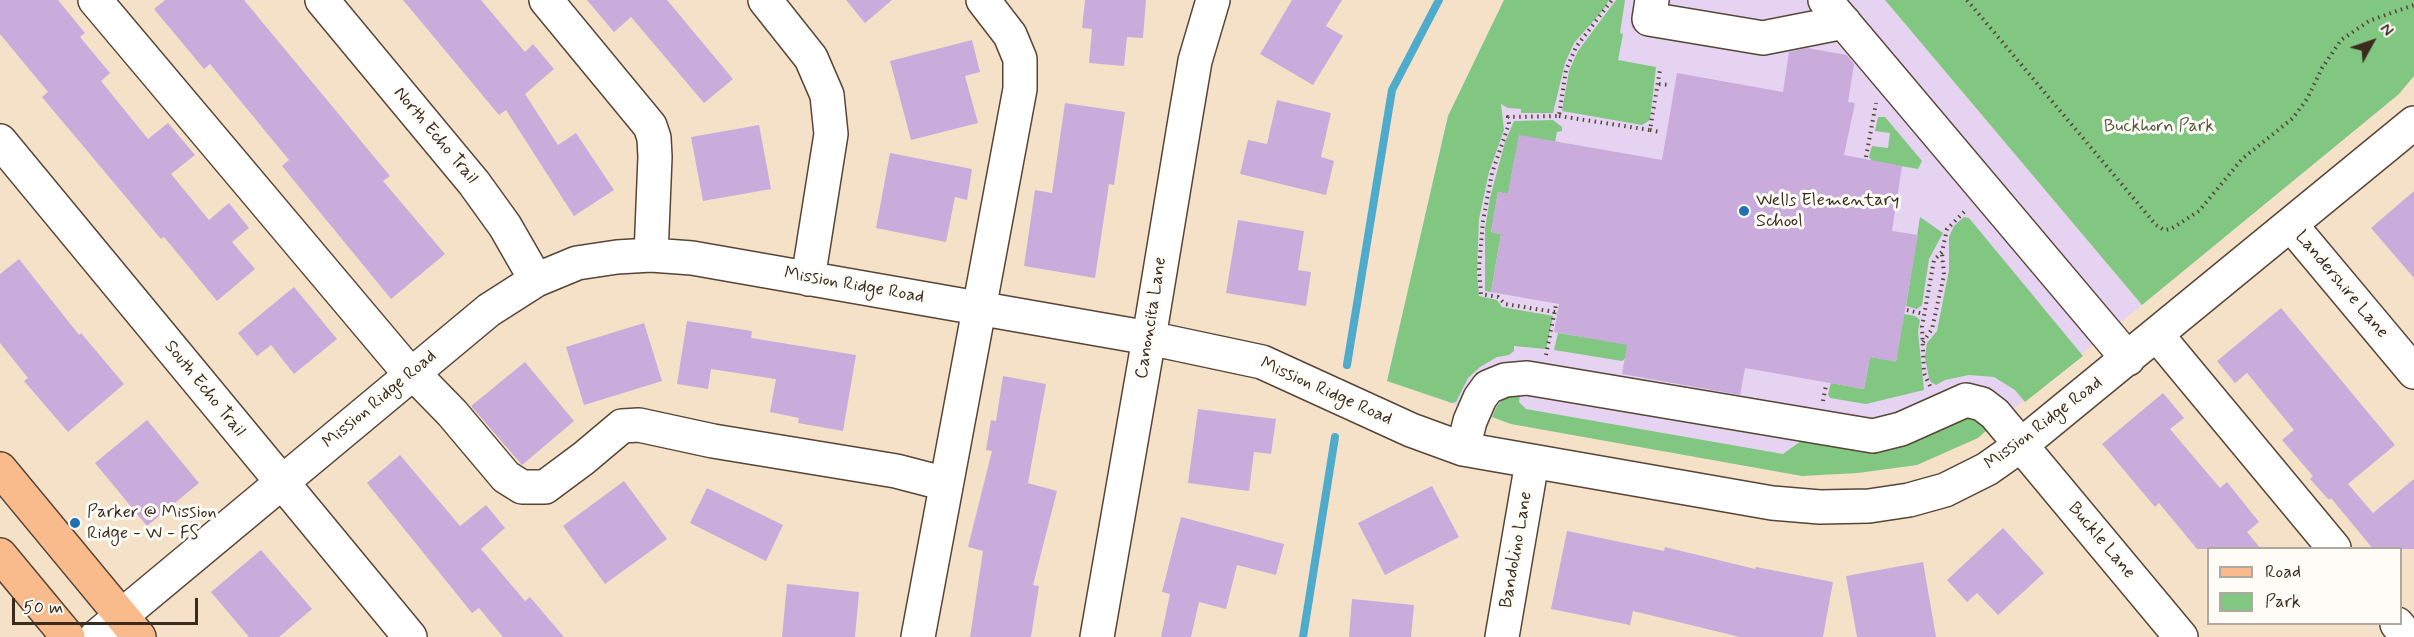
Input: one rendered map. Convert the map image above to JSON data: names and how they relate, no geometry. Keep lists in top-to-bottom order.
{
  "streets": {
    "street": [
      "North Echo Trail",
      "Landershire Lane",
      "Mission Ridge Road",
      "Canoncita Lane",
      "South Echo Trail",
      "Buckle Lane",
      "Bandolino Lane"
    ]
  },
  "crossings": [
    ["North Echo Trail", "Mission Ridge Road"],
    ["Landershire Lane", "Mission Ridge Road"],
    ["Mission Ridge Road", "Canoncita Lane"],
    ["Mission Ridge Road", "South Echo Trail"],
    ["Mission Ridge Road", "Buckle Lane"],
    ["Mission Ridge Road", "Bandolino Lane"]
  ],
  "parks": ["Buckhorn Park"],
  "places": ["Wells Elementary School", "Parker @ Mission Ridge - W - FS"],
  "legend": ["Road", "Park"],
  "scale_bar": "50 m",
  "north": "top right"
}
